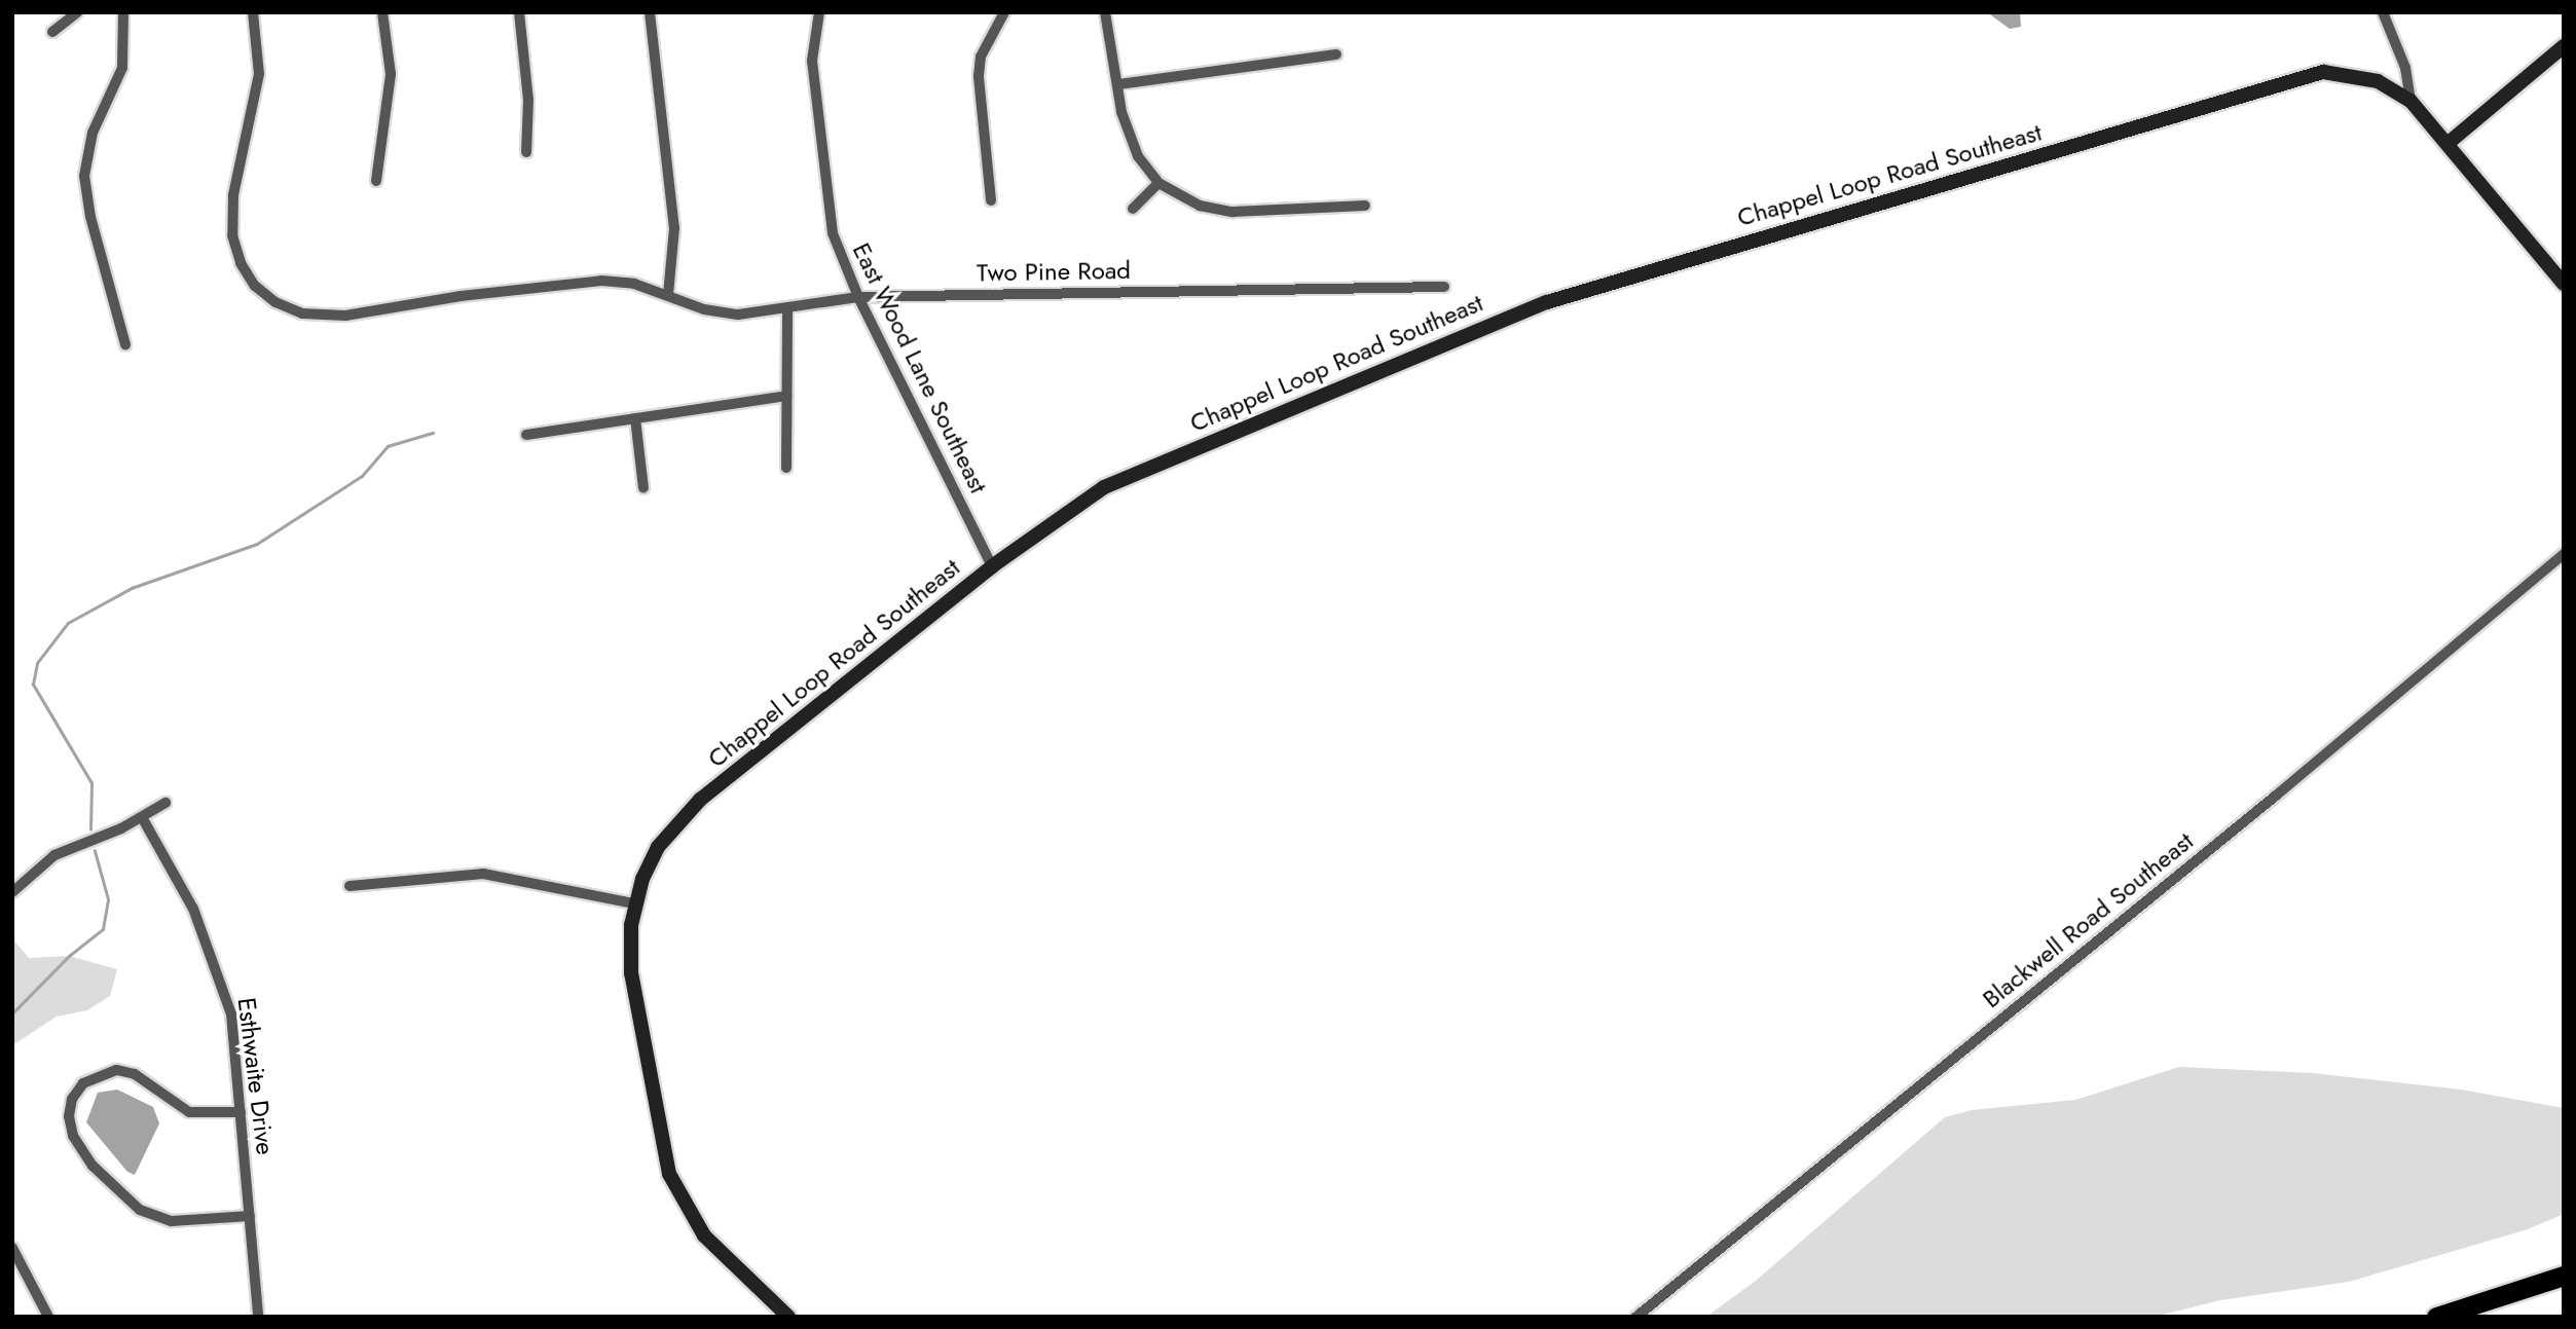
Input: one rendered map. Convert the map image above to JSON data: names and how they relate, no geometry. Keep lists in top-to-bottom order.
{
  "streets": {
    "street": [
      "Chappel Loop Road Southeast",
      "Two Pine Road",
      "East Wood Lane Southeast",
      "Blackwell Road Southeast",
      "Esthwaite Drive"
    ]
  },
  "crossings": [
    ["Chappel Loop Road Southeast", "East Wood Lane Southeast"],
    ["Two Pine Road", "East Wood Lane Southeast"]
  ]
}
